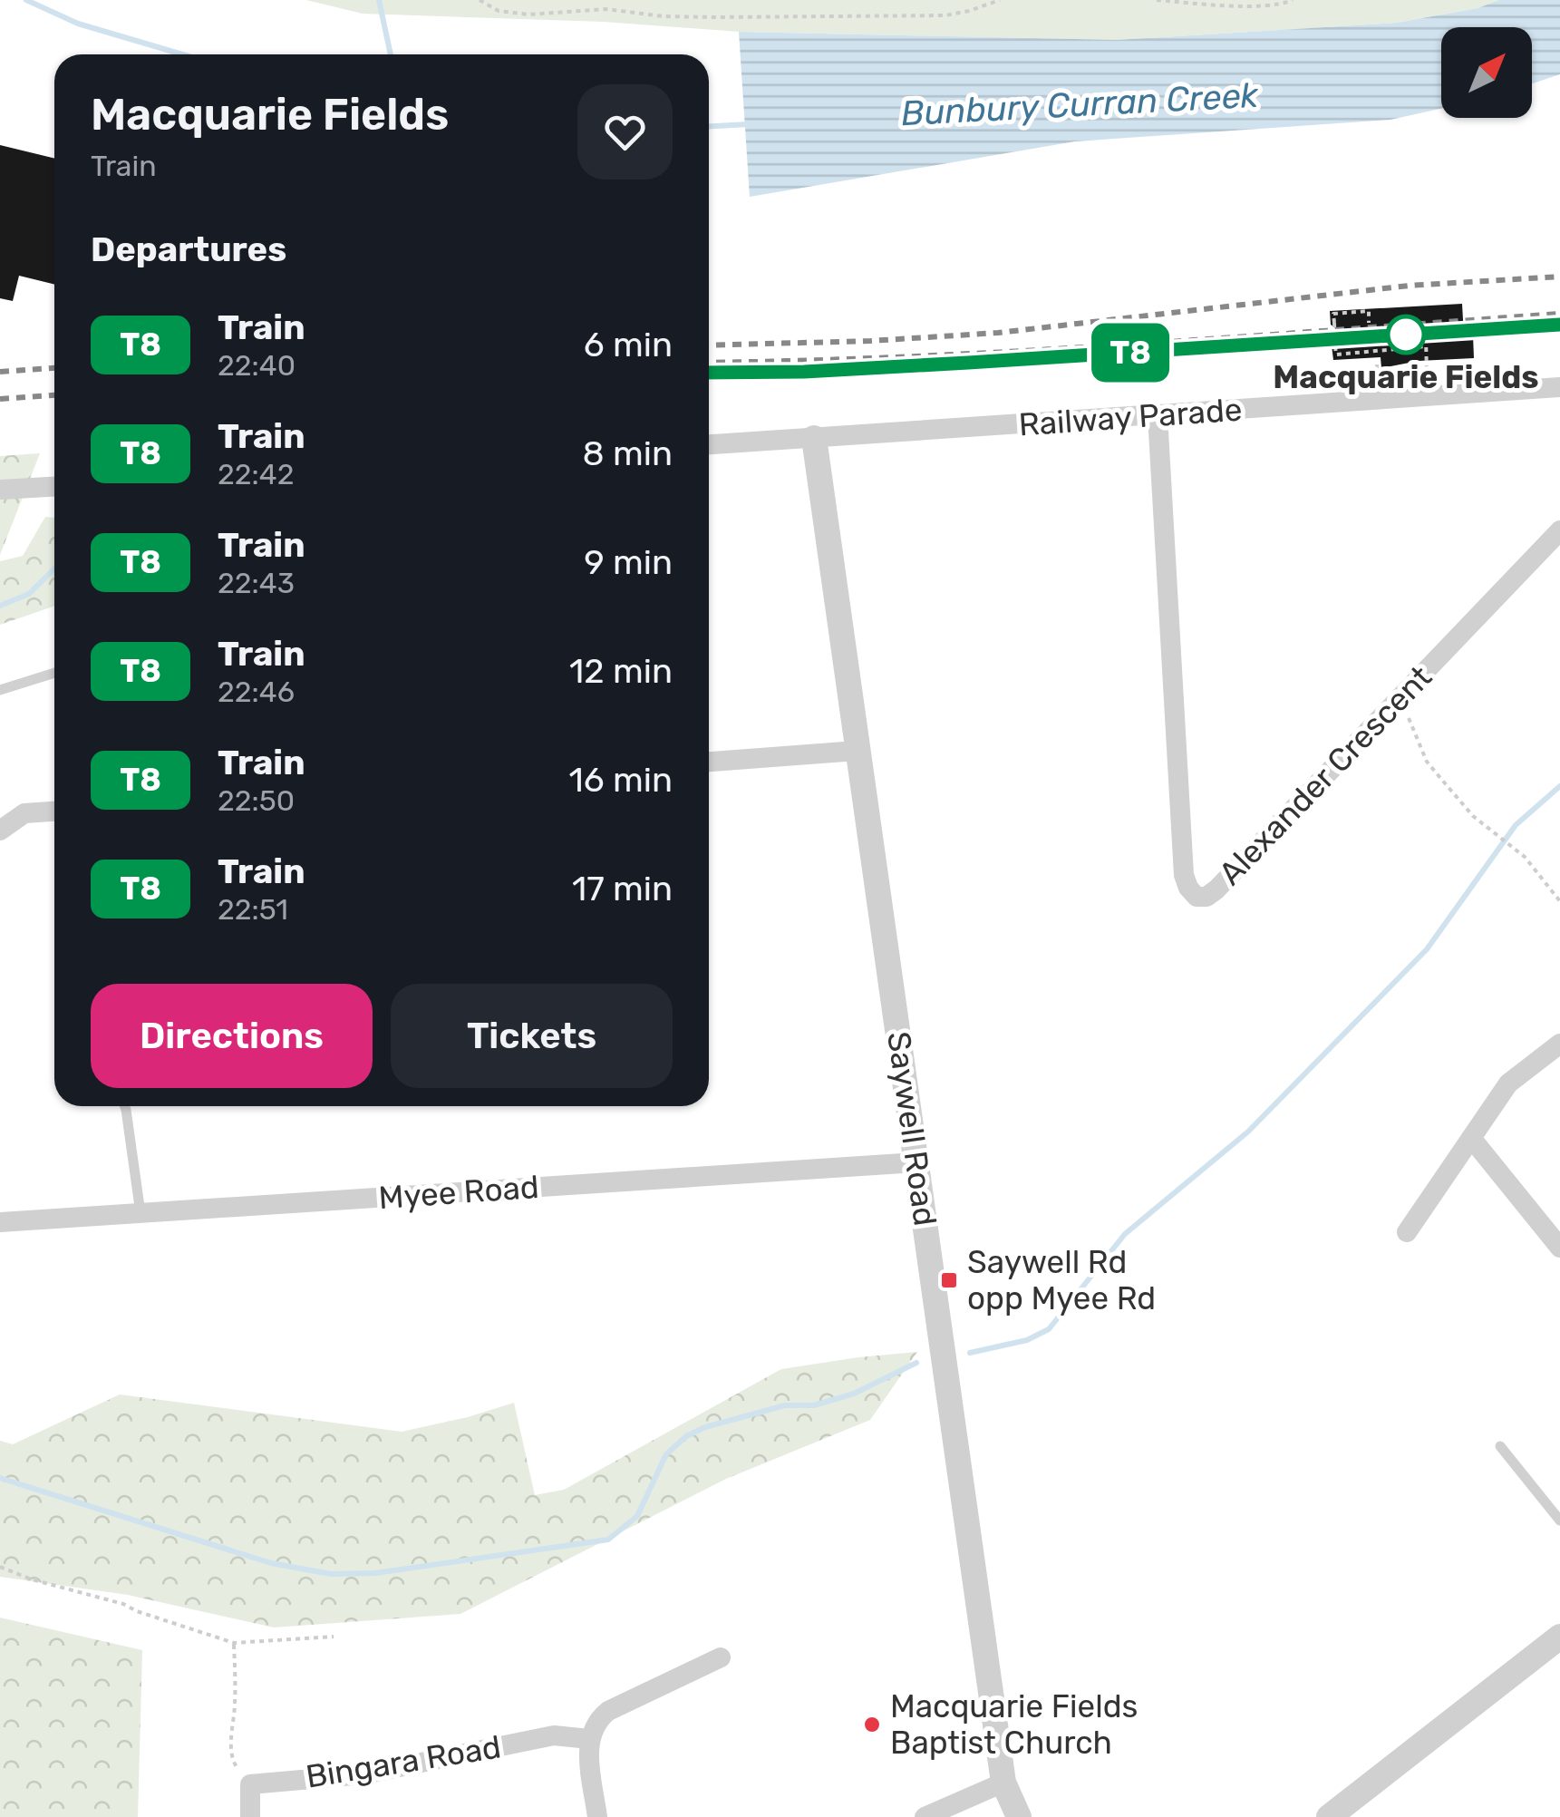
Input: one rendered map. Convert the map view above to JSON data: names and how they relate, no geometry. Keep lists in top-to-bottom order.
{
  "streets": {
    "street": [
      "Railway Parade",
      "Alexander Crescent",
      "Saywell Road",
      "Myee Road",
      "Bingara Road"
    ]
  },
  "crossings": [
    ["Railway Parade", "Alexander Crescent"],
    ["Railway Parade", "Saywell Road"],
    ["Saywell Road", "Myee Road"]
  ],
  "water": ["Bunbury Curran Creek"],
  "places": {
    "other": ["Macquarie Fields", "Macquarie Fields Baptist Church"],
    "transit": ["Saywell Rd opp Myee Rd"]
  },
  "north": "top right",
  "page": {
    "on_map": "T8",
    "heading": [
      ["Macquarie Fields", "Train"],
      "Departures"
    ],
    "list": [
      {
        "mark": "T8",
        "name": "Train",
        "note": "22:40",
        "value": "6 min"
      },
      {
        "mark": "T8",
        "name": "Train",
        "note": "22:42",
        "value": "8 min"
      },
      {
        "mark": "T8",
        "name": "Train",
        "note": "22:43",
        "value": "9 min"
      },
      {
        "mark": "T8",
        "name": "Train",
        "note": "22:46",
        "value": "12 min"
      },
      {
        "mark": "T8",
        "name": "Train",
        "note": "22:50",
        "value": "16 min"
      },
      {
        "mark": "T8",
        "name": "Train",
        "note": "22:51",
        "value": "17 min"
      }
    ],
    "buttons": ["Directions", "Tickets"]
  }
}
